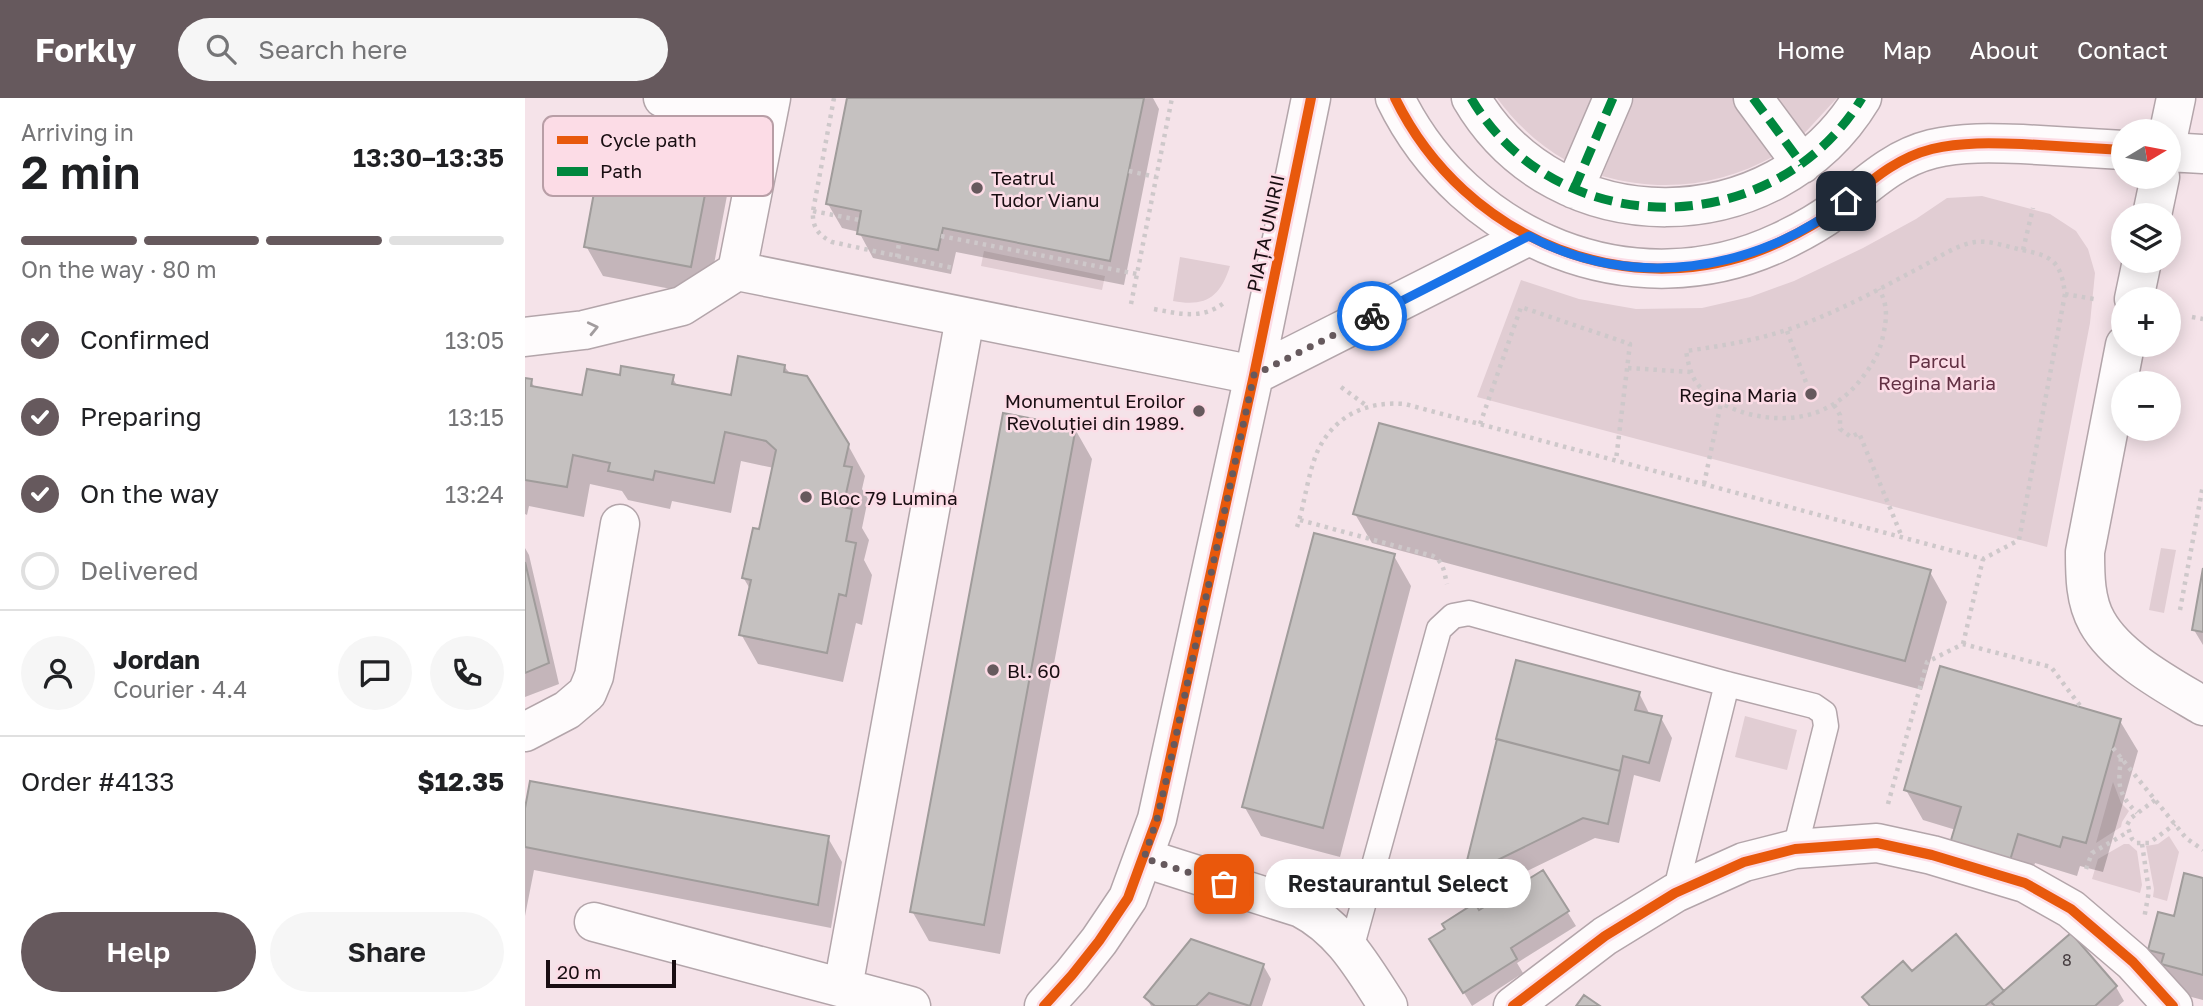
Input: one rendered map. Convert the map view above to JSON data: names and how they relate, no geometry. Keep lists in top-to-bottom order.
{
  "streets": {
    "street": ["PIAȚA UNIRII"]
  },
  "parks": ["Parcul Regina Maria"],
  "places": [
    "Teatrul Tudor Vianu",
    "Regina Maria",
    "Monumentul Eroilor Revoluției din 1989.",
    "Bloc 79 Lumina",
    "Bl. 60",
    "Restaurantul Select"
  ],
  "house_numbers": ["8"],
  "legend": ["Cycle path", "Path"],
  "scale_bar": "20 m",
  "north": "right",
  "page": {
    "header": "Forkly",
    "search": "Search here",
    "nav": [
      "Home",
      "Map",
      "About",
      "Contact"
    ],
    "heading": ["2 min", "Arriving in", "13:30–13:35"],
    "panel": [
      "Jordan",
      "Courier · 4.4",
      "Order #4133",
      "$12.35"
    ],
    "map_buttons": ["+", "−"],
    "bar": "On the way · 80 m",
    "list": [
      ["Confirmed", "13:05"],
      ["Preparing", "13:15"],
      ["On the way", "13:24"],
      "Delivered"
    ],
    "bubble": "Restaurantul Select",
    "buttons": ["Help", "Share"],
    "scale": "20 m"
  }
}
